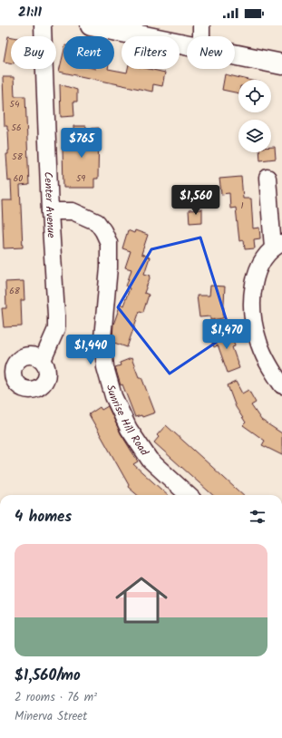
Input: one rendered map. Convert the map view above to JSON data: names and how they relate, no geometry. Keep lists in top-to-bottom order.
{
  "streets": {
    "street": ["Center Avenue", "Sunrise Hill Road"]
  },
  "crossings": [
    ["Center Avenue", "Sunrise Hill Road"]
  ],
  "house_numbers": [
    "54",
    "56",
    "58",
    "60",
    "59",
    "1",
    "68"
  ],
  "page": {
    "status": "21:11",
    "chip": [
      "Buy",
      "Rent",
      "Filters",
      "New"
    ],
    "price": [
      "$765",
      "$1,560",
      "$1,470",
      "$1,440"
    ],
    "heading": "4 homes",
    "list": [
      {
        "name": "$1,560/mo",
        "note": "2 rooms · 76 m² · Minerva Street"
      }
    ]
  }
}
